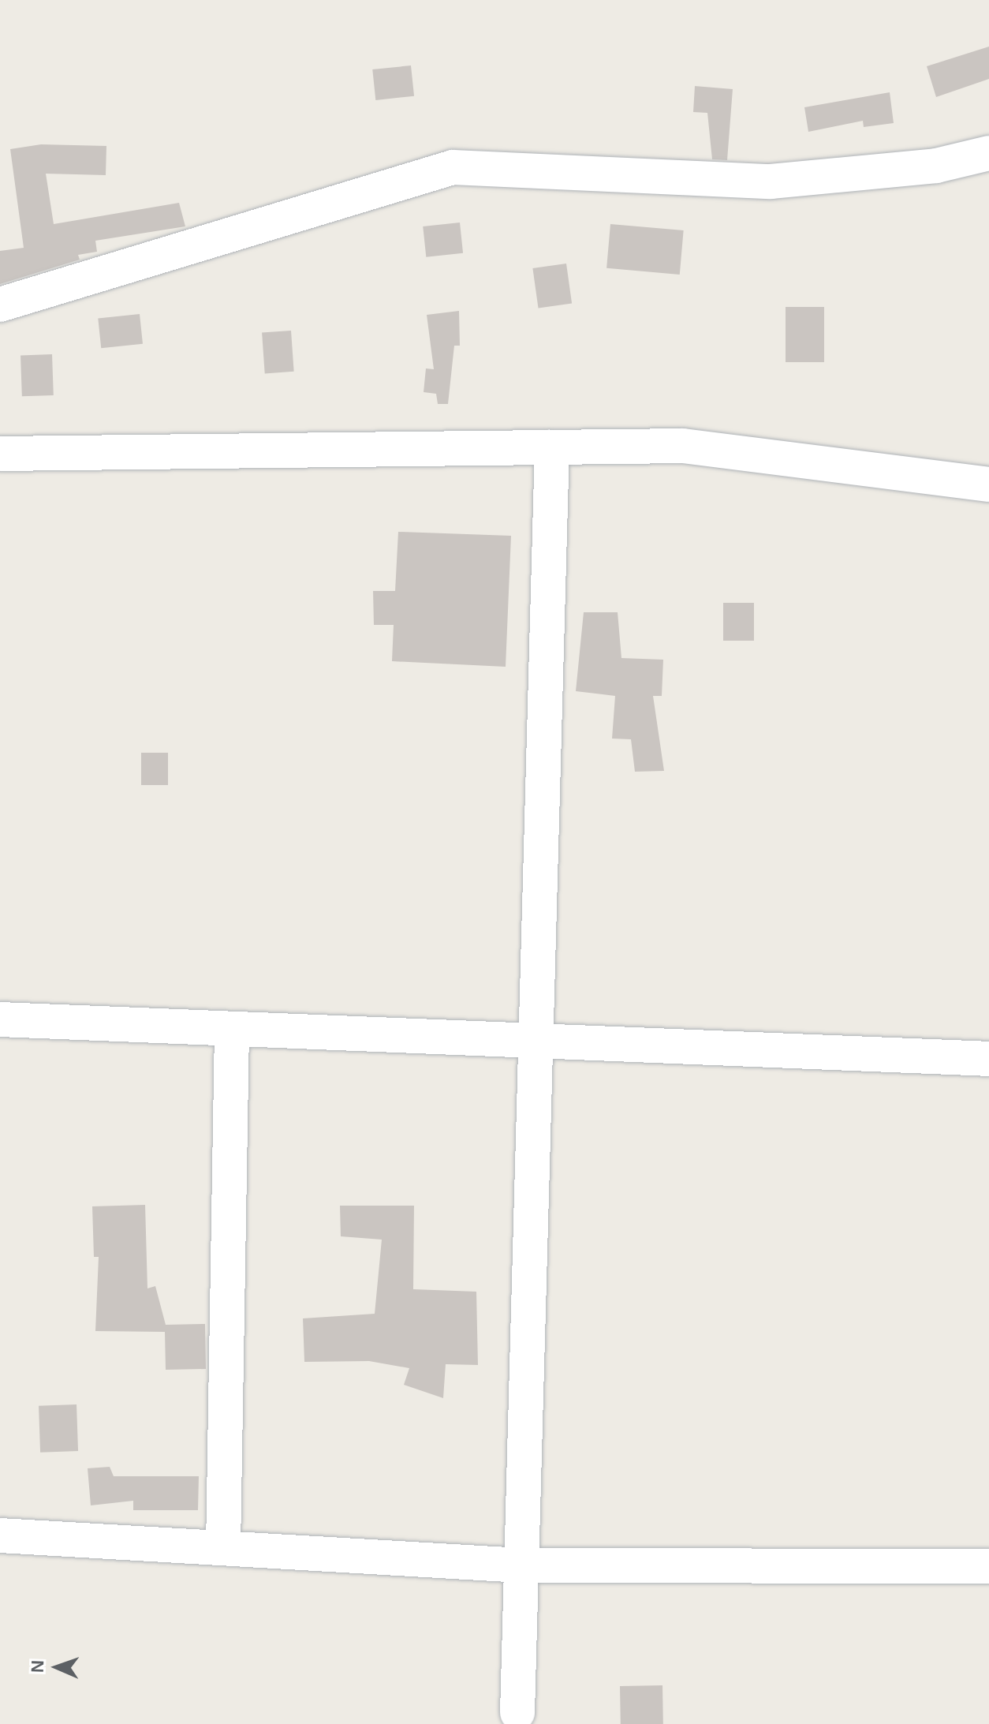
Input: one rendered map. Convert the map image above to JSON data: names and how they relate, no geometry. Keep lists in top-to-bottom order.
{
  "north": "left"
}
